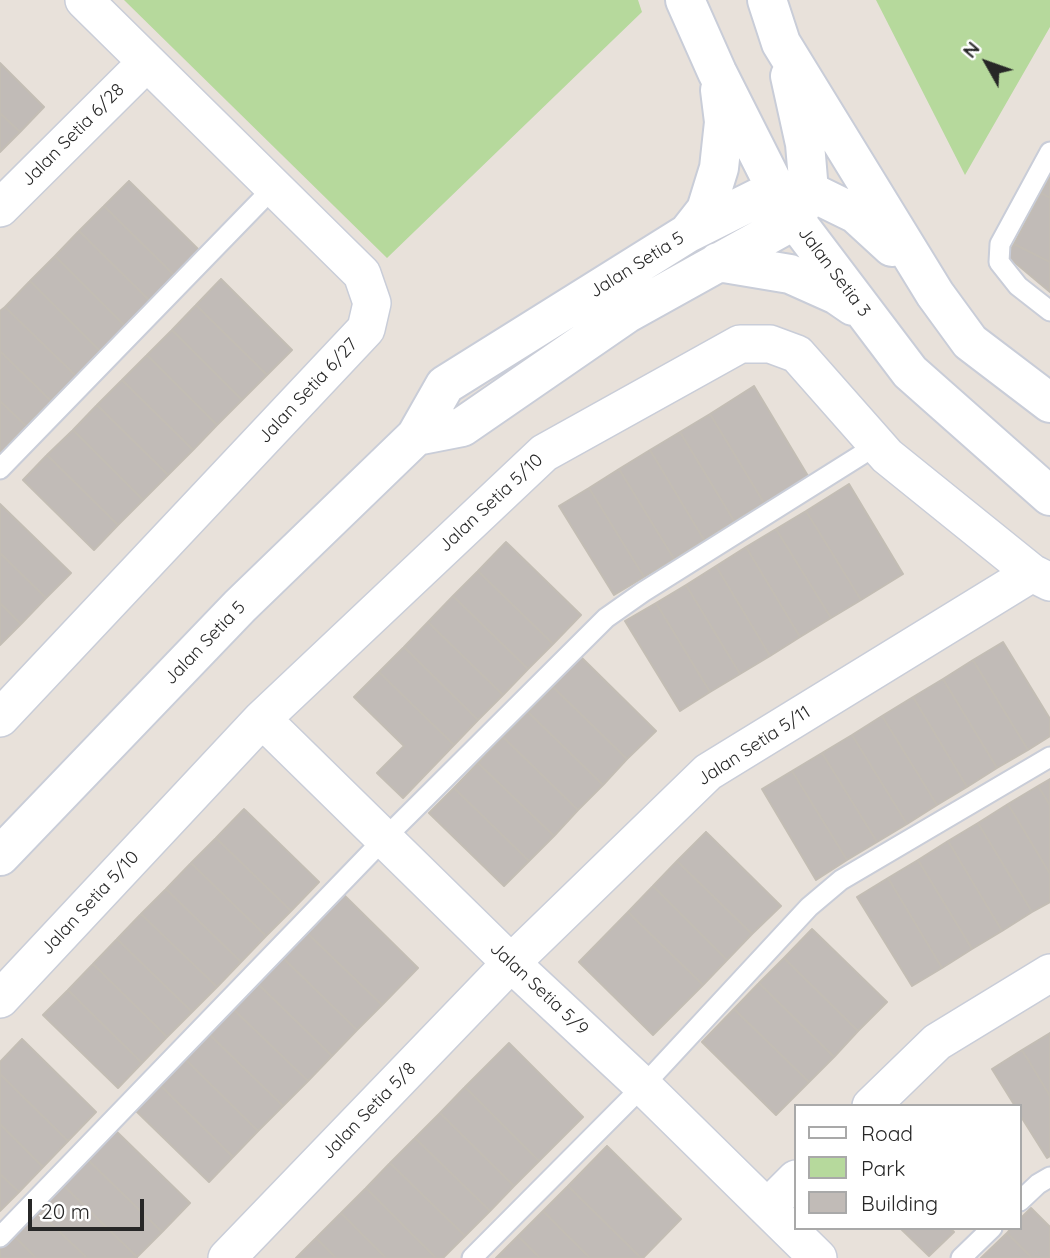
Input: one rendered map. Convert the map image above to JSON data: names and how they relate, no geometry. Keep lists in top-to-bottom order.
{
  "streets": {
    "street": [
      "Jalan Setia 6/28",
      "Jalan Setia 5",
      "Jalan Setia 3",
      "Jalan Setia 6/27",
      "Jalan Setia 5/10",
      "Jalan Setia 5/11",
      "Jalan Setia 5/9",
      "Jalan Setia 5/8"
    ]
  },
  "crossings": [
    ["Jalan Setia 6/28", "Jalan Setia 6/27"],
    ["Jalan Setia 5", "Jalan Setia 3"],
    ["Jalan Setia 5/10", "Jalan Setia 5/11"],
    ["Jalan Setia 5/10", "Jalan Setia 5/9"],
    ["Jalan Setia 5/11", "Jalan Setia 5/9"],
    ["Jalan Setia 5/11", "Jalan Setia 5/8"],
    ["Jalan Setia 5/9", "Jalan Setia 5/8"]
  ],
  "legend": ["Road", "Park", "Building"],
  "scale_bar": "20 m",
  "north": "top left"
}
